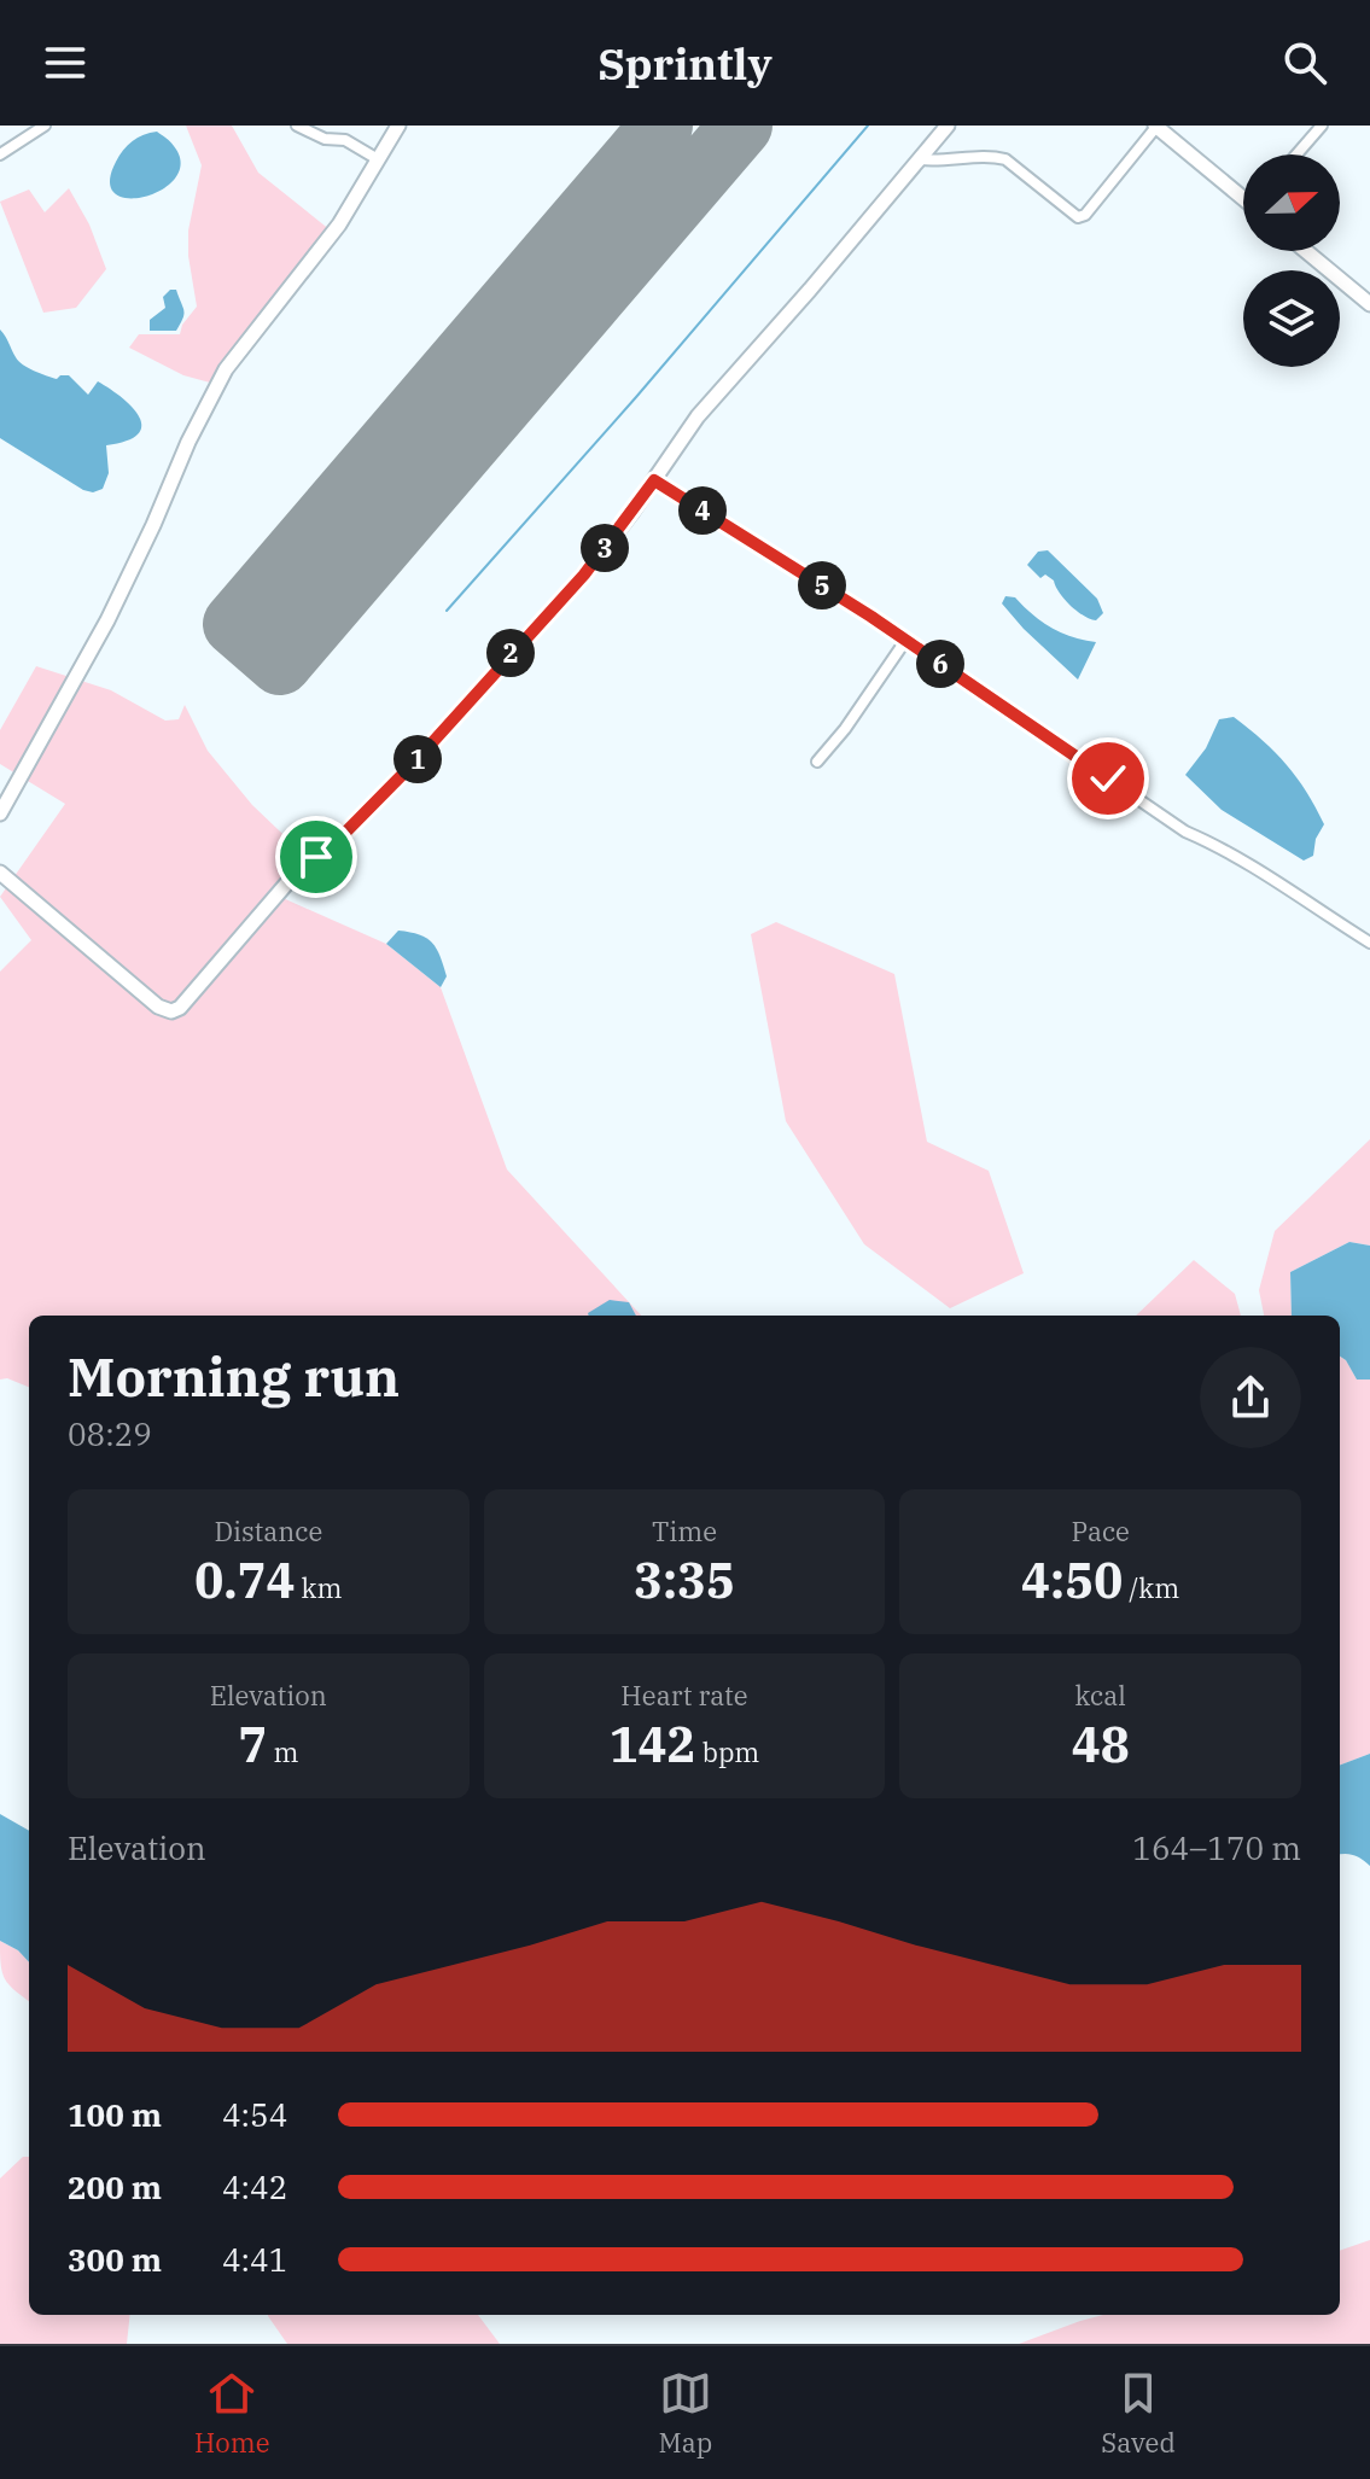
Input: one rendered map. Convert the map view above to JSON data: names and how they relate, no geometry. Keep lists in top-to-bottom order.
{
  "north": "right",
  "page": {
    "header": "Sprintly",
    "pins": [
      "4",
      "3",
      "5",
      "2",
      "6",
      "1"
    ],
    "heading": ["Morning run", "08:29"],
    "stats": [
      ["Distance", "0.74 km"],
      ["Time", "3:35"],
      ["Pace", "4:50 /km"],
      ["Elevation", "7 m"],
      ["Heart rate", "142 bpm"],
      ["kcal", "48"]
    ],
    "chart": ["Elevation", "164–170 m"],
    "list": [
      {
        "name": "100 m",
        "note": "4:54"
      },
      {
        "name": "200 m",
        "note": "4:42"
      },
      {
        "name": "300 m",
        "note": "4:41"
      }
    ],
    "tabs": ["Home", "Map", "Saved"]
  }
}
